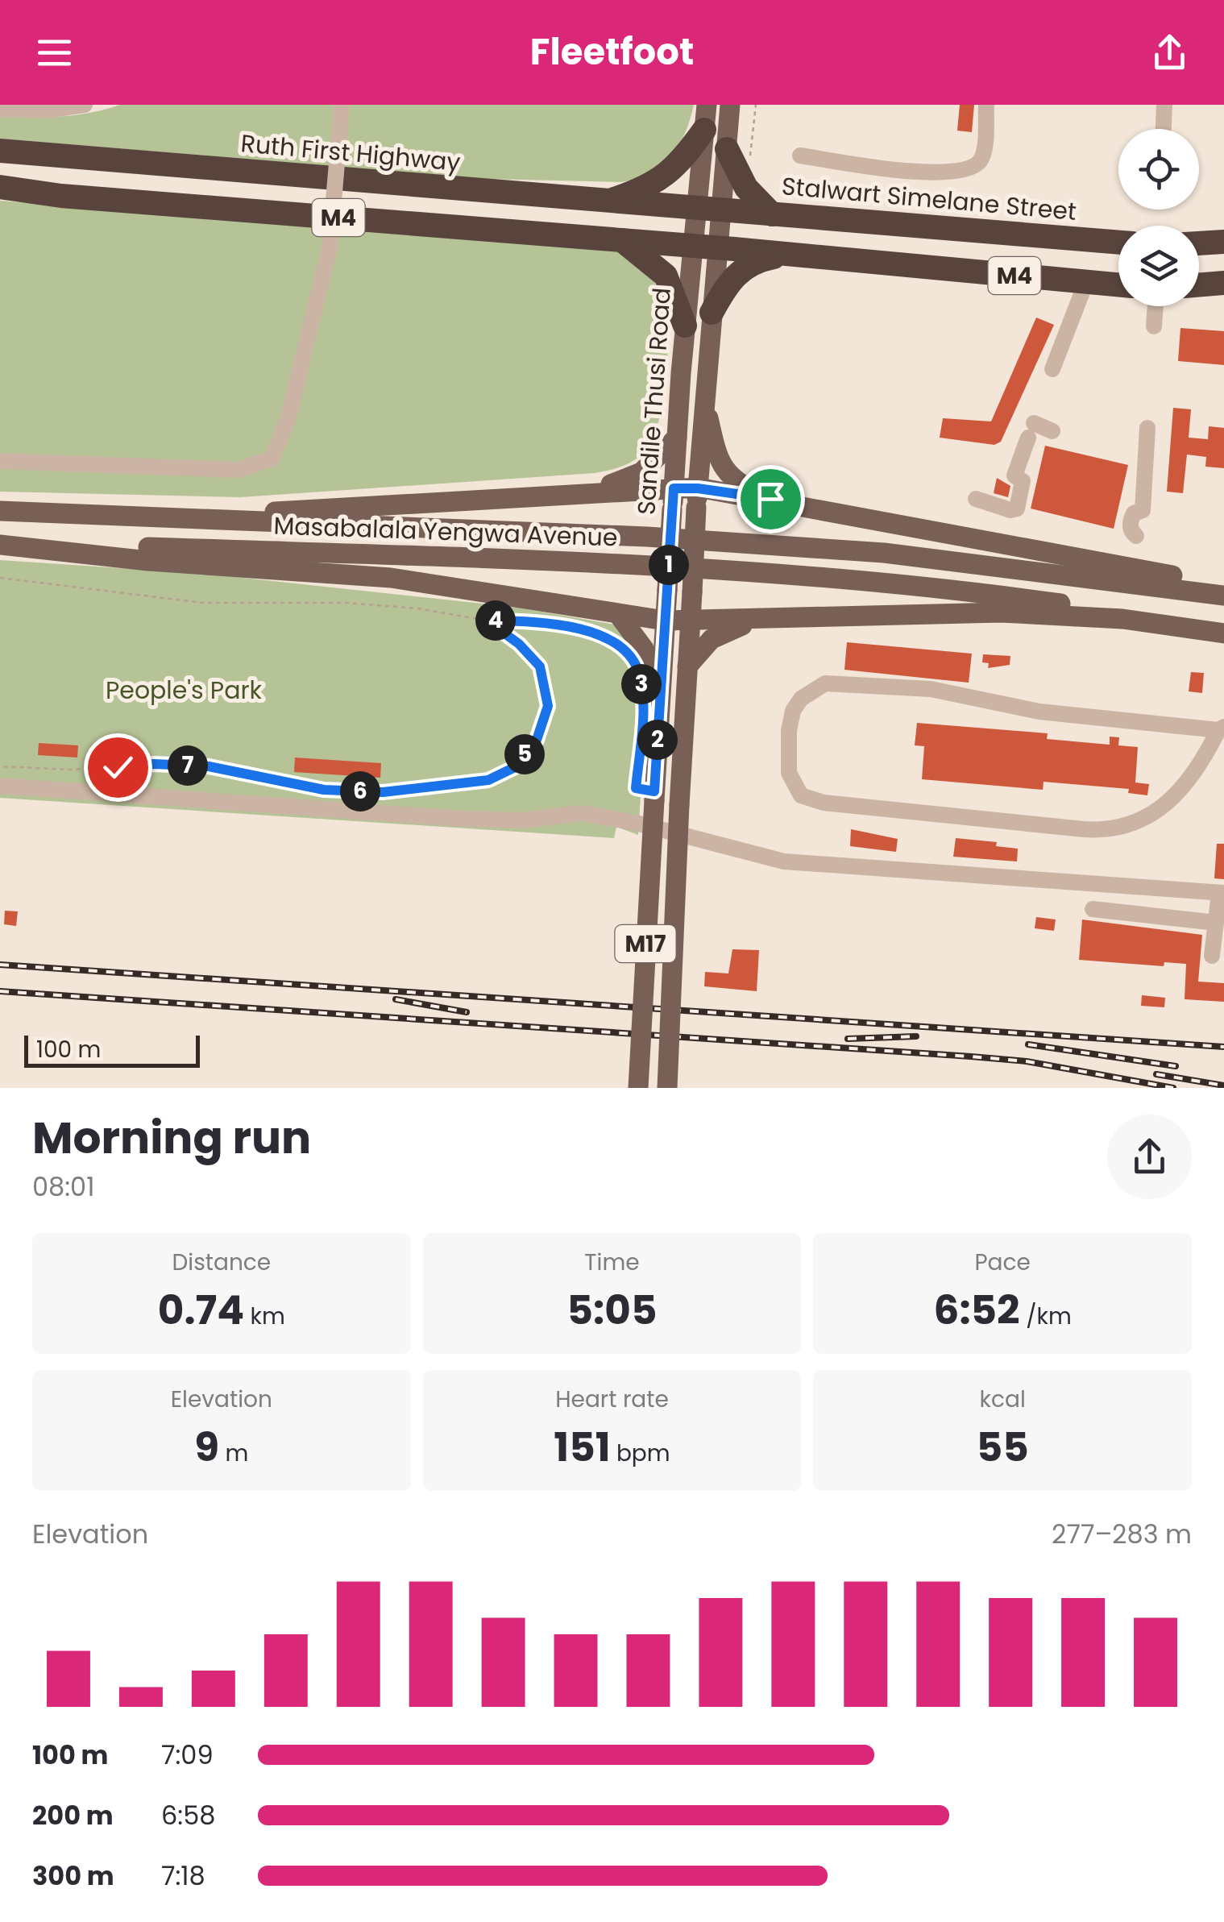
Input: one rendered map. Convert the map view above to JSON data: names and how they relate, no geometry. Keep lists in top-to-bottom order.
{
  "streets": {
    "highway": ["Ruth First Highway", "Stalwart Simelane Street", "M4"],
    "main road": ["Sandile Thusi Road", "Masabalala Yengwa Avenue", "M17"]
  },
  "crossings": [
    ["Ruth First Highway", "M4"],
    ["Ruth First Highway", "Sandile Thusi Road"],
    ["Stalwart Simelane Street", "M4"],
    ["Stalwart Simelane Street", "Sandile Thusi Road"],
    ["M4", "Sandile Thusi Road"]
  ],
  "parks": ["People's Park"],
  "scale_bar": "100 m",
  "page": {
    "header": "Fleetfoot",
    "pins": [
      "1",
      "4",
      "3",
      "2",
      "5",
      "7",
      "6"
    ],
    "scale": "100 m",
    "heading": ["Morning run", "08:01"],
    "stats": [
      ["Distance", "0.74 km"],
      ["Time", "5:05"],
      ["Pace", "6:52 /km"],
      ["Elevation", "9 m"],
      ["Heart rate", "151 bpm"],
      ["kcal", "55"]
    ],
    "chart": ["Elevation", "277–283 m"],
    "list": [
      {
        "name": "100 m",
        "note": "7:09"
      },
      {
        "name": "200 m",
        "note": "6:58"
      },
      {
        "name": "300 m",
        "note": "7:18"
      }
    ]
  }
}
